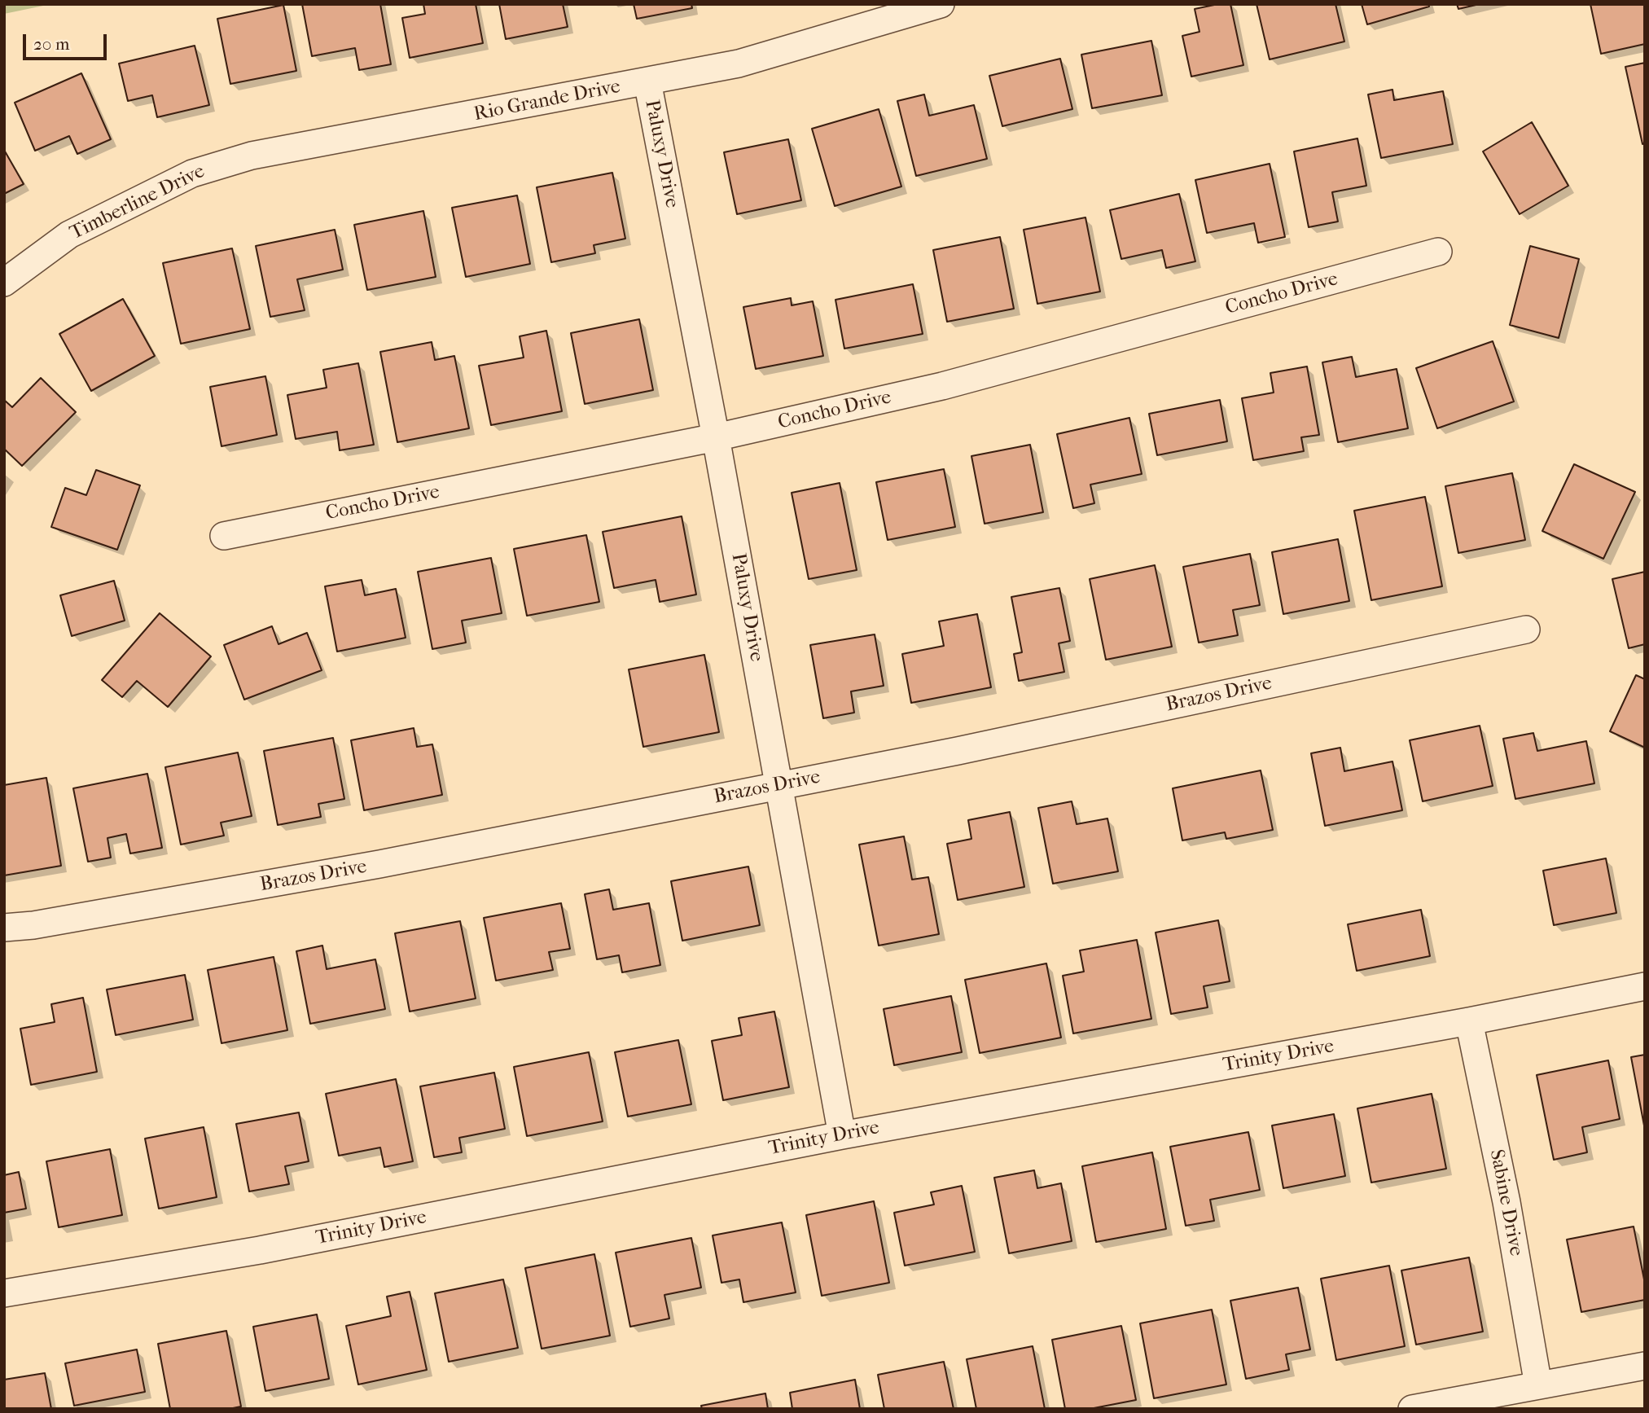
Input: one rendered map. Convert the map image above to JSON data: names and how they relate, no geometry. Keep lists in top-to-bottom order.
{
  "streets": {
    "street": [
      "Rio Grande Drive",
      "Paluxy Drive",
      "Timberline Drive",
      "Concho Drive",
      "Brazos Drive",
      "Trinity Drive",
      "Sabine Drive"
    ]
  },
  "crossings": [
    ["Rio Grande Drive", "Paluxy Drive"],
    ["Rio Grande Drive", "Timberline Drive"],
    ["Paluxy Drive", "Concho Drive"],
    ["Paluxy Drive", "Brazos Drive"],
    ["Paluxy Drive", "Trinity Drive"],
    ["Trinity Drive", "Sabine Drive"]
  ],
  "scale_bar": "20 m"
}
